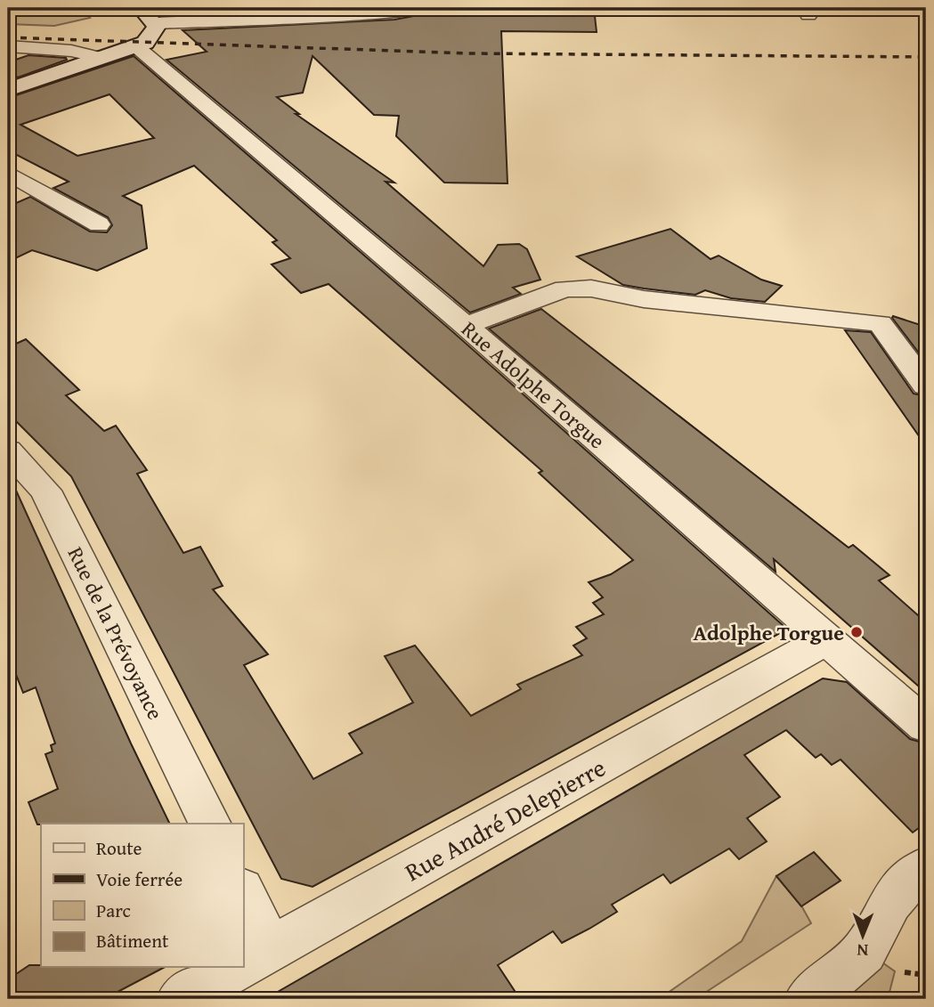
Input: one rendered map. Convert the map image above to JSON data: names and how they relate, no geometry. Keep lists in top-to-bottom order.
{
  "streets": {
    "street": ["Rue Adolphe Torgue", "Rue de la Prévoyance", "Rue André Delepierre"]
  },
  "crossings": [
    ["Rue Adolphe Torgue", "Rue André Delepierre"]
  ],
  "places": ["Adolphe Torgue"],
  "legend": [
    "Route",
    "Voie ferrée",
    "Parc",
    "Bâtiment"
  ],
  "north": "bottom"
}
